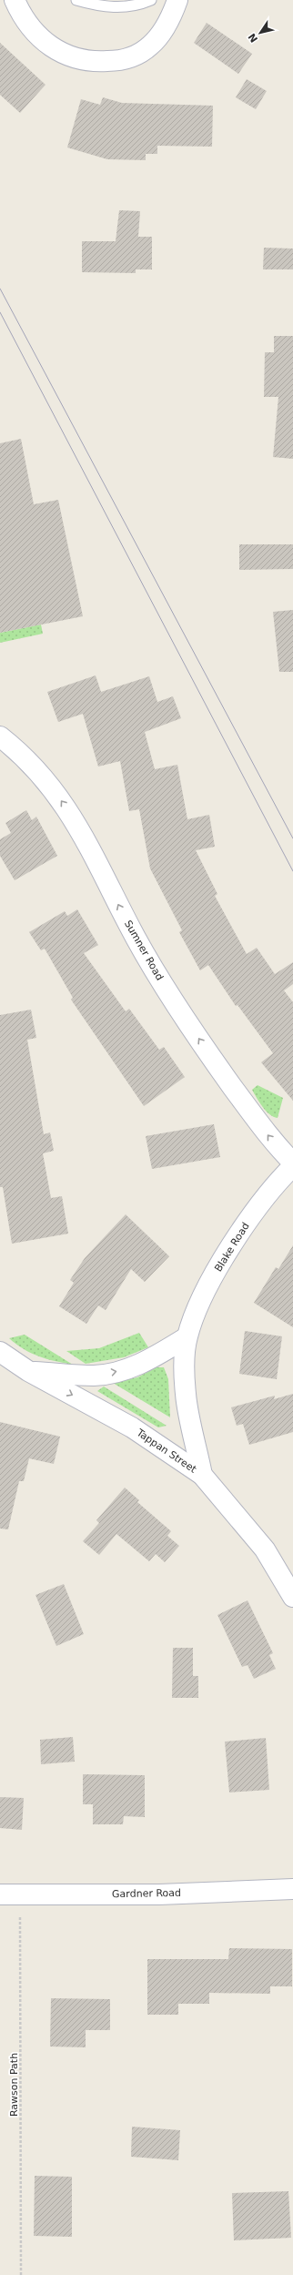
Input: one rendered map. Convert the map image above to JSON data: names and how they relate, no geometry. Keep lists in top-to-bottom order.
{
  "streets": {
    "street": [
      "Sumner Road",
      "Blake Road",
      "Tappan Street",
      "Gardner Road"
    ],
    "path": ["Rawson Path"]
  },
  "crossings": [
    ["Blake Road", "Tappan Street"],
    ["Gardner Road", "Rawson Path"]
  ],
  "one_way": ["Sumner Road", "Tappan Street"],
  "north": "bottom left"
}
